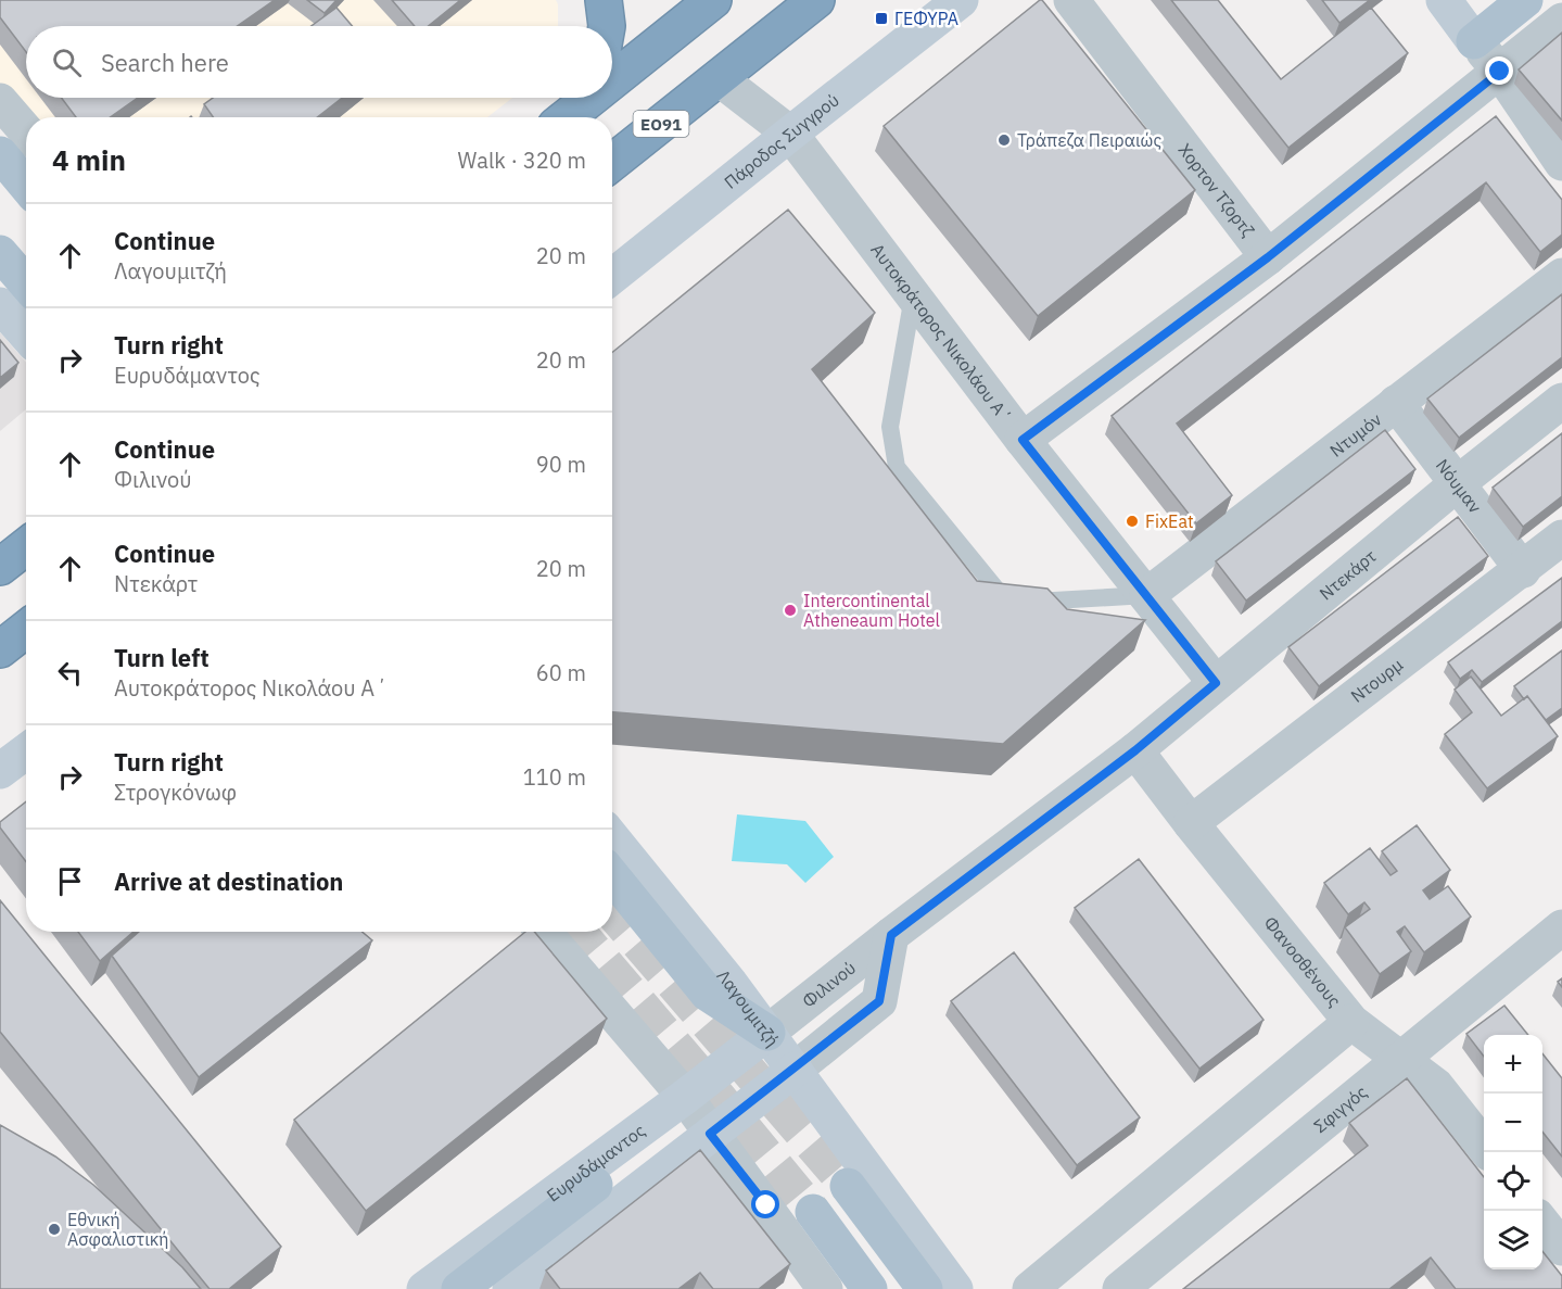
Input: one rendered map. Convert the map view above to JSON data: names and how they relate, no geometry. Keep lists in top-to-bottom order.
{
  "streets": {
    "highway": ["ΕΟ91"],
    "street": [
      "Πάροδος Συγγρού",
      "Χορτον Τζορτζ",
      "Αυτοκράτορος Νικολάου Α΄",
      "Ντυμόν",
      "Νόυμαν",
      "Ντεκάρτ",
      "Ντουρμ",
      "Φανοσθένους",
      "Φιλινού",
      "Λαγουμιτζή",
      "Σφιγγός",
      "Ευρυδάμαντος"
    ]
  },
  "crossings": [
    ["ΕΟ91", "Αυτοκράτορος Νικολάου Α΄"],
    ["Πάροδος Συγγρού", "Αυτοκράτορος Νικολάου Α΄"],
    ["Αυτοκράτορος Νικολάου Α΄", "Ντυμόν"],
    ["Αυτοκράτορος Νικολάου Α΄", "Ντεκάρτ"],
    ["Ντυμόν", "Νόυμαν"],
    ["Νόυμαν", "Ντεκάρτ"],
    ["Νόυμαν", "Ντουρμ"],
    ["Ντεκάρτ", "Φανοσθένους"],
    ["Ντεκάρτ", "Φιλινού"],
    ["Ντουρμ", "Φανοσθένους"],
    ["Φανοσθένους", "Φιλινού"],
    ["Φανοσθένους", "Σφιγγός"],
    ["Φιλινού", "Λαγουμιτζή"],
    ["Φιλινού", "Ευρυδάμαντος"],
    ["Λαγουμιτζή", "Ευρυδάμαντος"]
  ],
  "places": {
    "transit": ["ΓΕΦΥΡΑ"],
    "other": [
      "Τράπεζα Πειραιώς",
      "FixEat",
      "Intercontinental Atheneaum Hotel",
      "Εθνική Ασφαλιστική"
    ]
  },
  "page": {
    "search": "Search here",
    "heading": ["4 min", "Walk · 320 m"],
    "list": [
      ["Continue", "Λαγουμιτζή", "20 m"],
      ["Turn right", "Ευρυδάμαντος", "20 m"],
      ["Continue", "Φιλινού", "90 m"],
      ["Continue", "Ντεκάρτ", "20 m"],
      ["Turn left", "Αυτοκράτορος Νικολάου Α΄", "60 m"],
      ["Turn right", "Στρογκόνωφ", "110 m"],
      "Arrive at destination"
    ],
    "map_buttons": ["+", "−"]
  }
}
